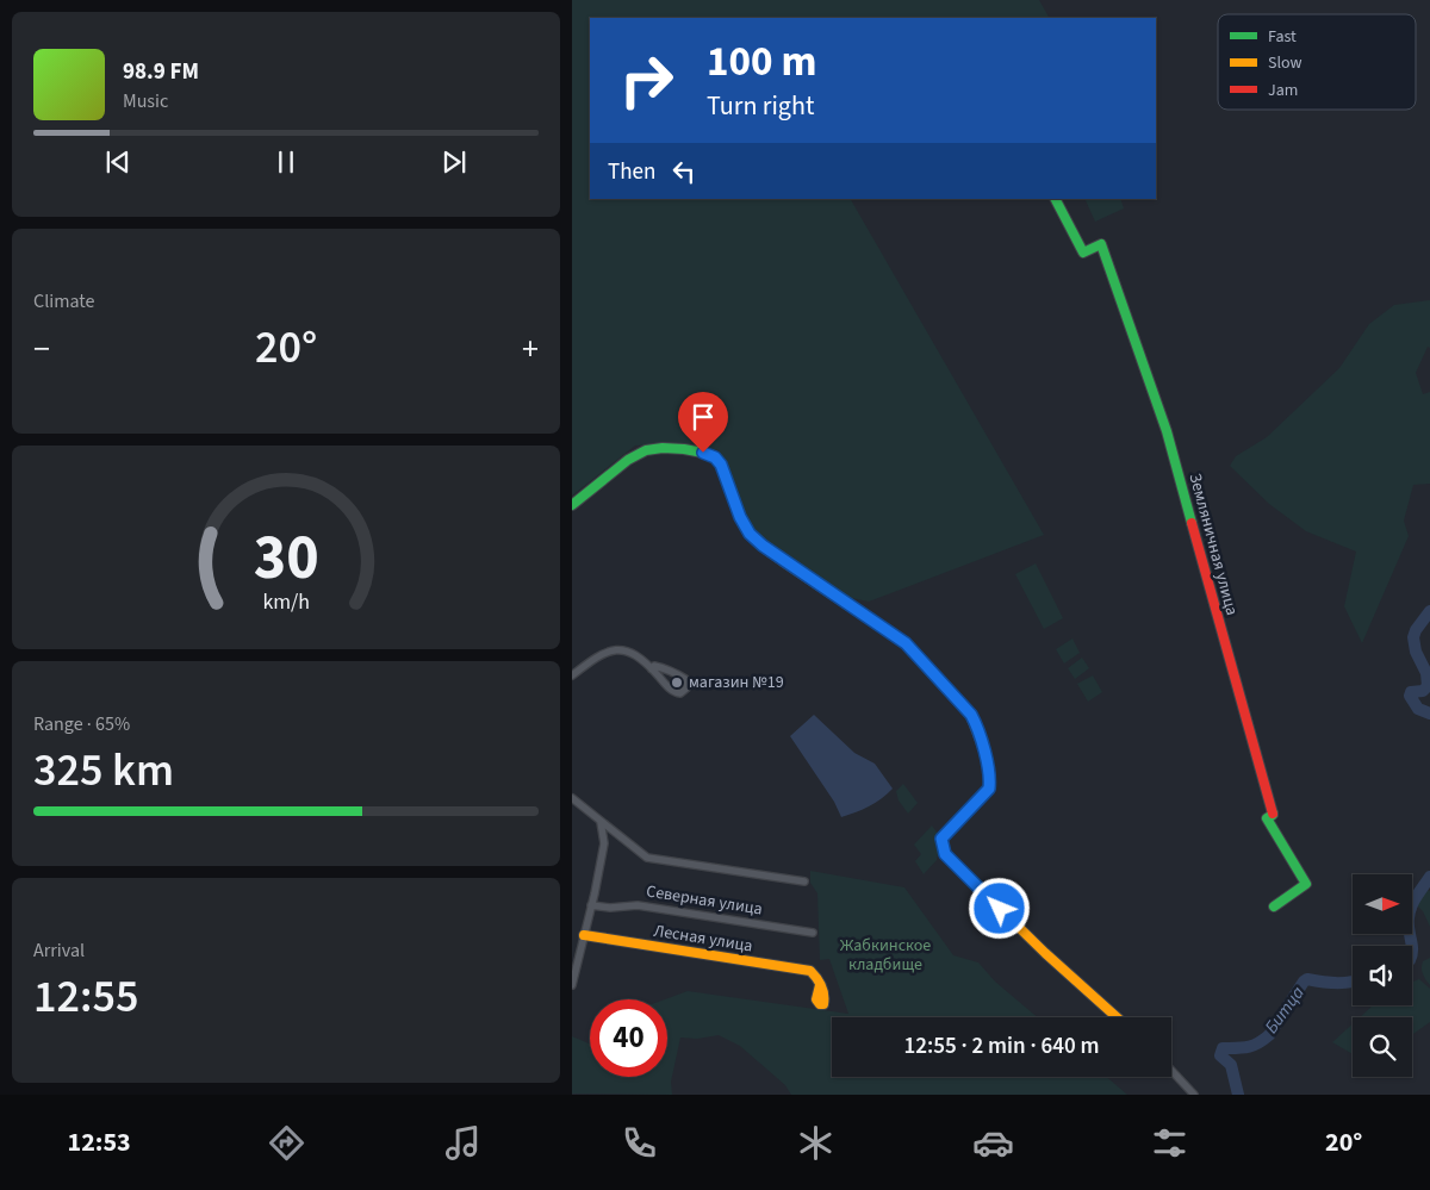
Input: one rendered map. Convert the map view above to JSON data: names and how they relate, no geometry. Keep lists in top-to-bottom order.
{
  "streets": {
    "street": ["Земляничная улица", "Северная улица", "Лесная улица"]
  },
  "water": ["Битца"],
  "parks": ["Жабкинское кладбище"],
  "places": ["магазин №19"],
  "legend": ["Fast", "Slow", "Jam"],
  "north": "right",
  "page": {
    "turn": ["100 m", "Turn right"],
    "song": ["98.9 FM", "Music"],
    "then": "Then",
    "tile": [
      "Climate",
      ["Range · 65%", "325 km"],
      ["Arrival", "12:55"]
    ],
    "heat": ["−", "20°", "+"],
    "limit": "40",
    "trip": "12:55 · 2 min · 640 m",
    "tabs": ["12:53", "20°"],
    "gauge": ["30", "km/h"]
  }
}
